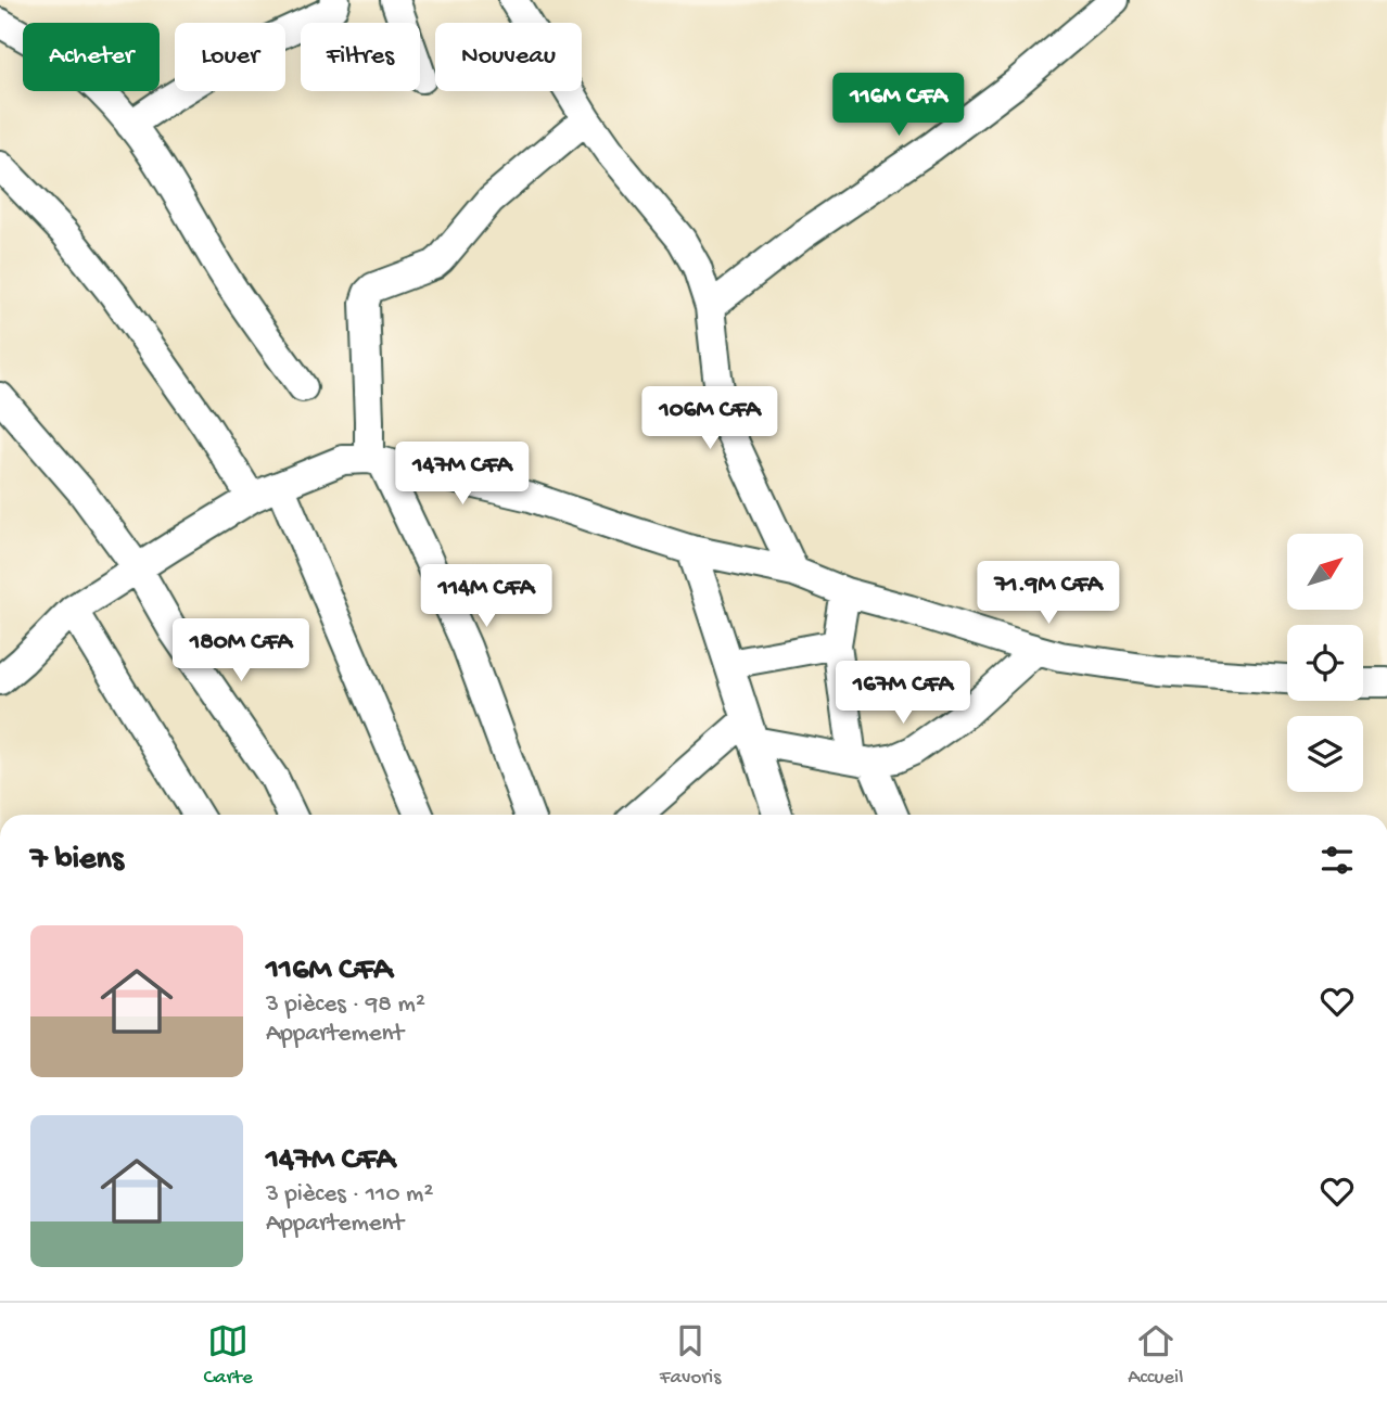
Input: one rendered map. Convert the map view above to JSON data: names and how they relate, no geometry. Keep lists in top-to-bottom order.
{
  "north": "top right",
  "page": {
    "chip": [
      "Acheter",
      "Louer",
      "Filtres",
      "Nouveau"
    ],
    "price": [
      "116M CFA",
      "106M CFA",
      "147M CFA",
      "71.9M CFA",
      "114M CFA",
      "180M CFA",
      "167M CFA"
    ],
    "heading": "7 biens",
    "list": [
      {
        "name": "116M CFA",
        "note": "3 pièces · 98 m² · Appartement"
      },
      {
        "name": "147M CFA",
        "note": "3 pièces · 110 m² · Appartement"
      }
    ],
    "tabs": ["Carte", "Favoris", "Accueil"]
  }
}
